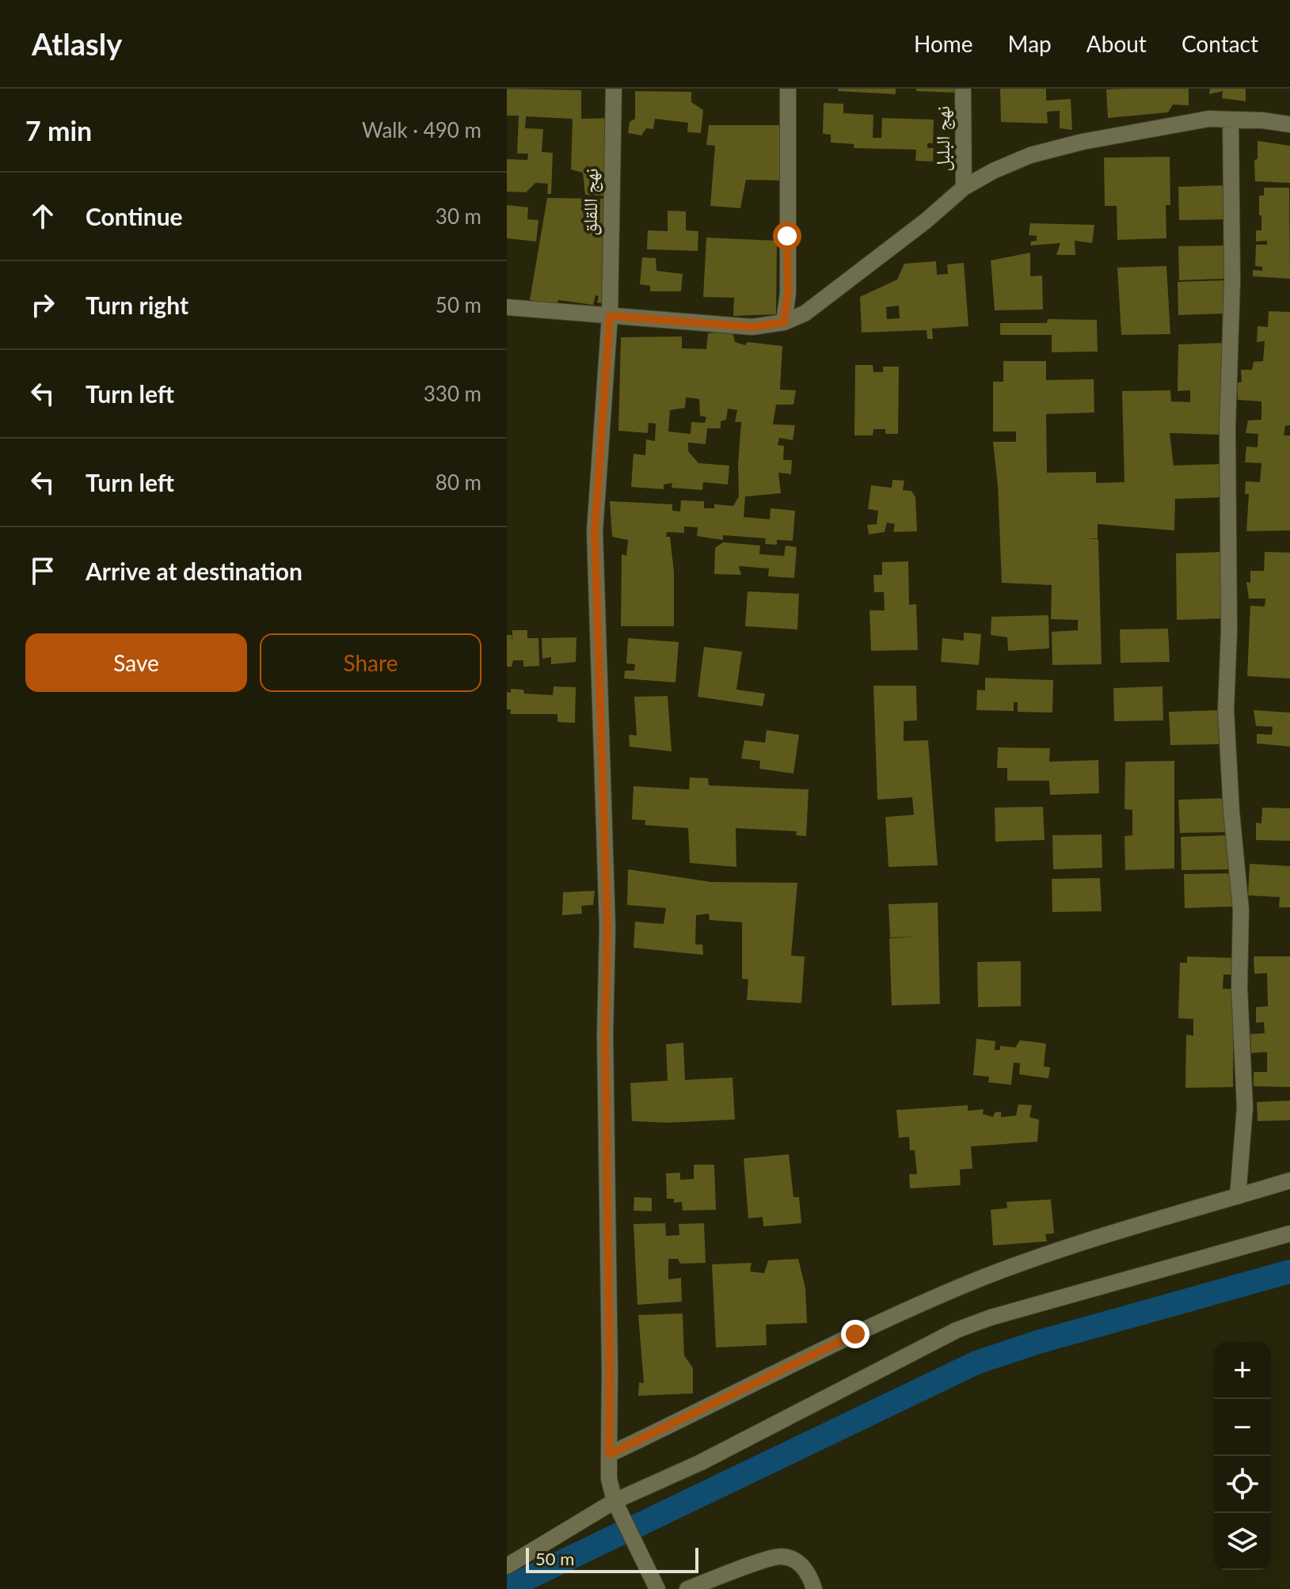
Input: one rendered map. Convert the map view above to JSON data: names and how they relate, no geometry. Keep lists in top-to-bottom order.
{
  "streets": {
    "street": ["نهج البلبل", "نهج اللقلق"]
  },
  "scale_bar": "50 m",
  "page": {
    "header": "Atlasly",
    "nav": [
      "Home",
      "Map",
      "About",
      "Contact"
    ],
    "heading": ["7 min", "Walk · 490 m"],
    "list": [
      ["Continue", "30 m"],
      ["Turn right", "50 m"],
      ["Turn left", "330 m"],
      ["Turn left", "80 m"],
      "Arrive at destination"
    ],
    "buttons": ["Save", "Share"],
    "map_buttons": ["+", "−"],
    "scale": "50 m"
  }
}
